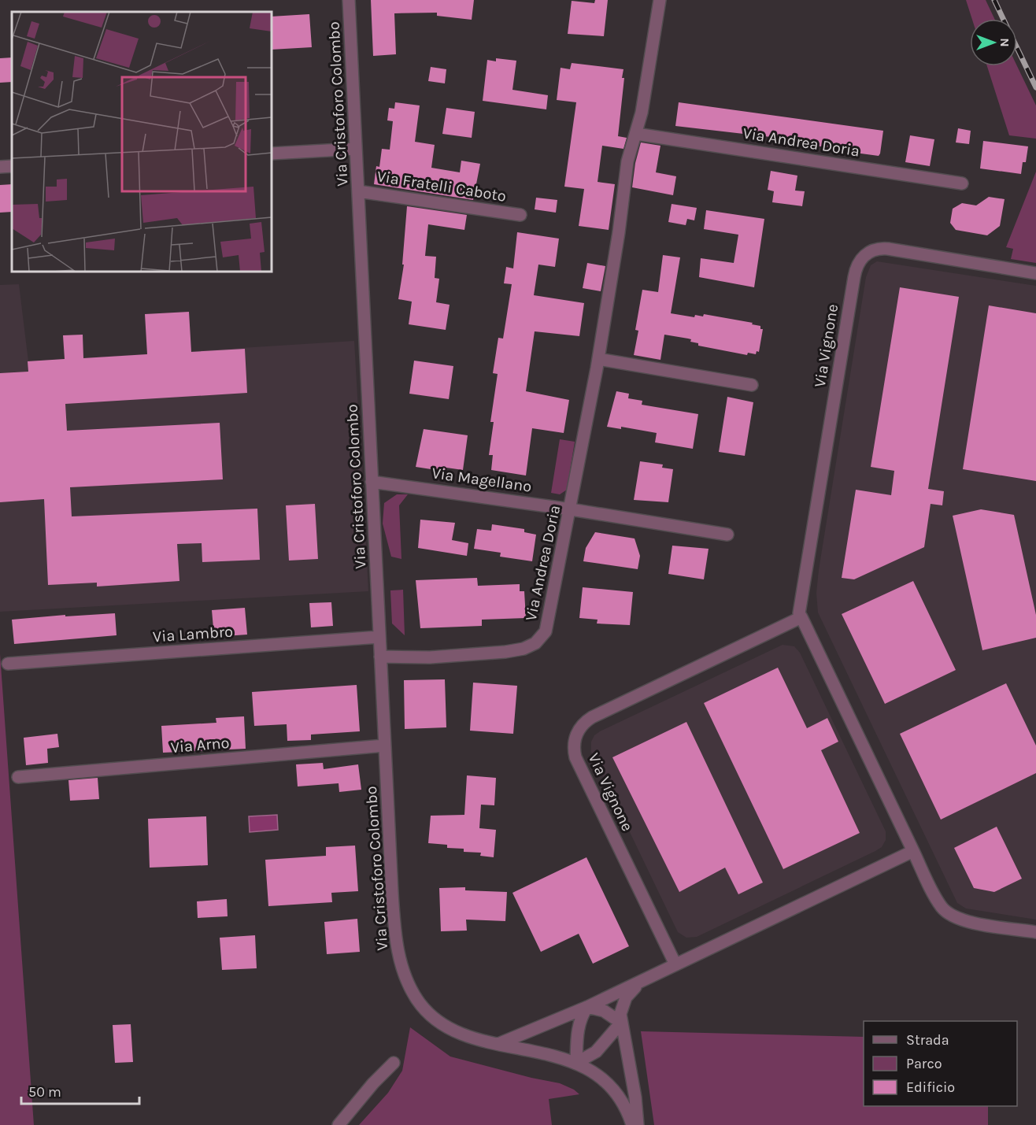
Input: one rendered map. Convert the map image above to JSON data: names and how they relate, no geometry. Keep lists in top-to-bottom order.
{
  "streets": {
    "street": [
      "Via Cristoforo Colombo",
      "Via Andrea Doria",
      "Via Fratelli Caboto",
      "Via Vignone",
      "Via Magellano",
      "Via Lambro",
      "Via Arno"
    ]
  },
  "crossings": [
    ["Via Cristoforo Colombo", "Via Andrea Doria"],
    ["Via Cristoforo Colombo", "Via Fratelli Caboto"],
    ["Via Cristoforo Colombo", "Via Magellano"],
    ["Via Cristoforo Colombo", "Via Lambro"],
    ["Via Cristoforo Colombo", "Via Arno"],
    ["Via Andrea Doria", "Via Magellano"]
  ],
  "legend": ["Strada", "Parco", "Edificio"],
  "scale_bar": "50 m",
  "north": "right"
}
